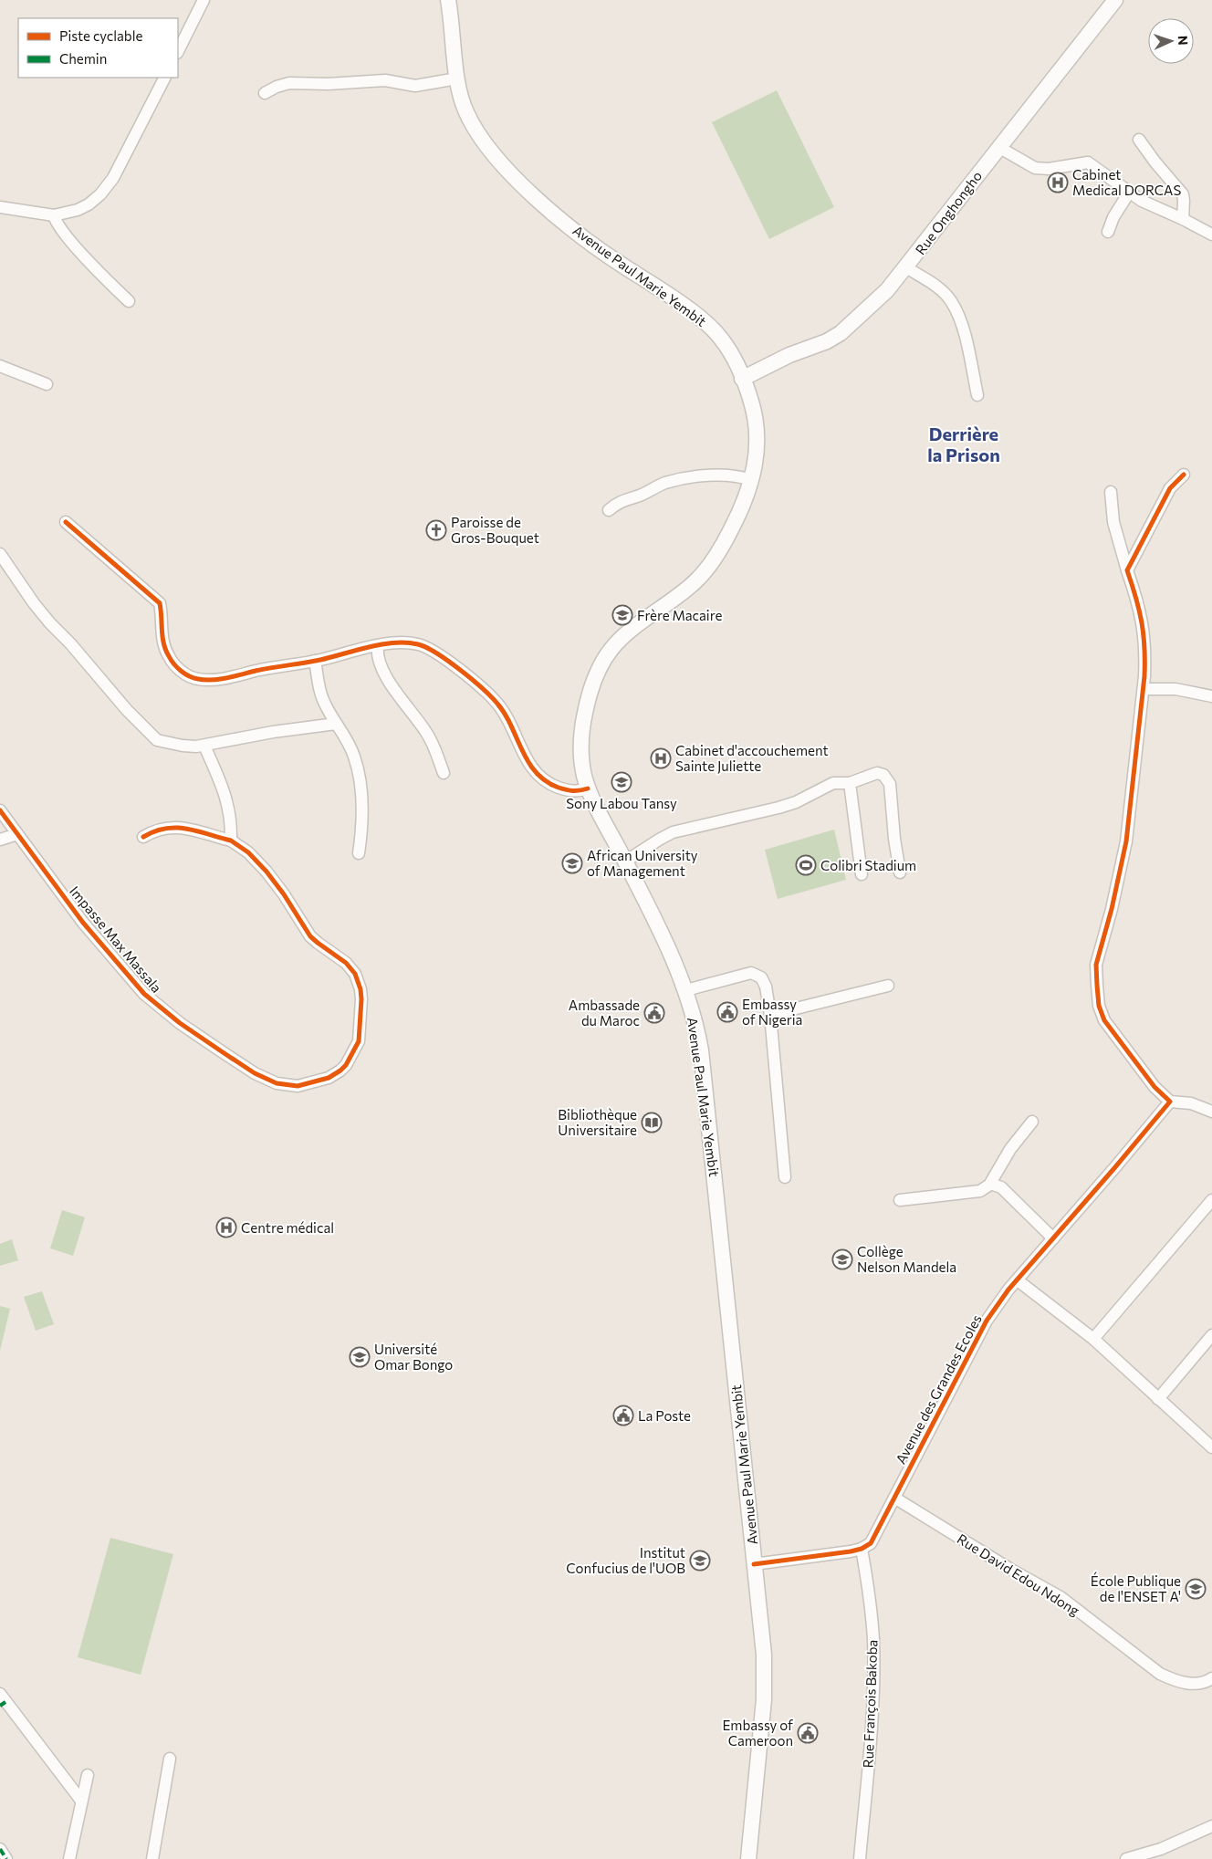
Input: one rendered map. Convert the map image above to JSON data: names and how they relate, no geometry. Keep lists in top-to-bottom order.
{
  "streets": {
    "main road": ["Rue Onghongho", "Avenue Paul Marie Yembit"],
    "street": [
      "Impasse Max Massala",
      "Avenue des Grandes Ecoles",
      "Rue David Edou Ndong",
      "Rue François Bakoba"
    ]
  },
  "crossings": [
    ["Rue Onghongho", "Avenue Paul Marie Yembit"],
    ["Avenue des Grandes Ecoles", "Rue David Edou Ndong"],
    ["Avenue des Grandes Ecoles", "Rue François Bakoba"]
  ],
  "districts": ["Derrière la Prison"],
  "places": {
    "hospital": ["Cabinet Medical DORCAS", "Cabinet d'accouchement Sainte Juliette", "Centre médical"],
    "church": ["Paroisse de Gros-Bouquet"],
    "school or university": [
      "Frère Macaire",
      "Sony Labou Tansy",
      "African University of Management",
      "Collège Nelson Mandela",
      "Université Omar Bongo",
      "Institut Confucius de l'UOB",
      "École Publique de l'ENSET A'"
    ],
    "sports": ["Colibri Stadium"],
    "public building": [
      "Embassy of Nigeria",
      "Ambassade du Maroc",
      "La Poste",
      "Embassy of Cameroon"
    ],
    "library": ["Bibliothèque Universitaire"]
  },
  "legend": ["Piste cyclable", "Chemin"],
  "north": "right"
}
